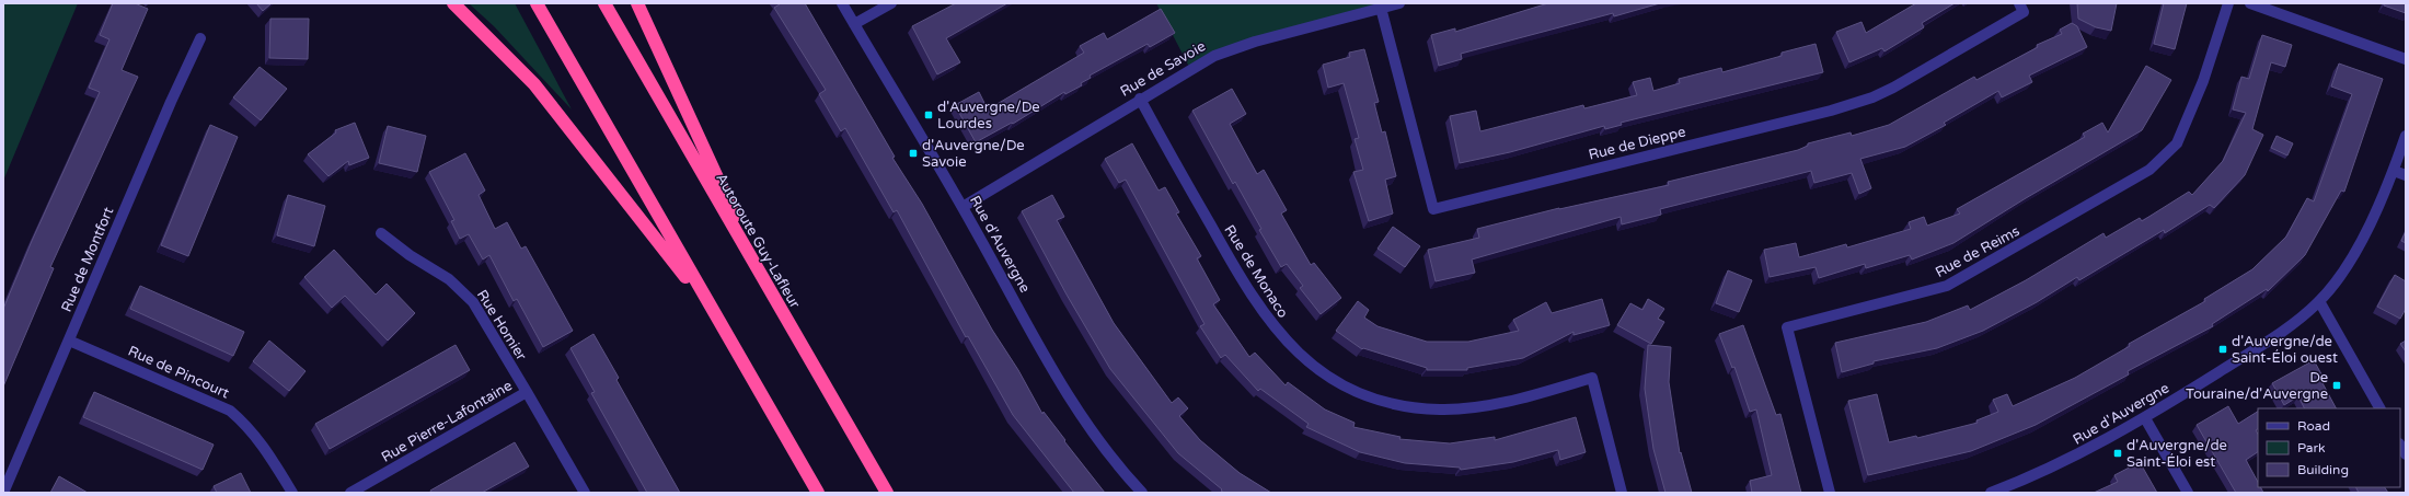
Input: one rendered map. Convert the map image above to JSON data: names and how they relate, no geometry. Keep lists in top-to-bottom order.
{
  "streets": {
    "highway": ["Autoroute Guy-Lafleur"],
    "street": [
      "Rue de Savoie",
      "Rue de Dieppe",
      "Rue d'Auvergne",
      "Rue de Reims",
      "Rue de Montfort",
      "Rue de Monaco",
      "Rue Homier",
      "Rue de Pincourt",
      "Rue Pierre-Lafontaine"
    ]
  },
  "crossings": [
    ["Rue de Savoie", "Rue de Dieppe"],
    ["Rue de Savoie", "Rue d'Auvergne"],
    ["Rue de Savoie", "Rue de Monaco"],
    ["Rue de Montfort", "Rue de Pincourt"],
    ["Rue Homier", "Rue Pierre-Lafontaine"]
  ],
  "places": {
    "transit": [
      "d'Auvergne/De Lourdes",
      "d'Auvergne/De Savoie",
      "d'Auvergne/de Saint-Éloi ouest",
      "De Touraine/d'Auvergne",
      "d'Auvergne/de Saint-Éloi est"
    ]
  },
  "legend": ["Road", "Park", "Building"]
}
